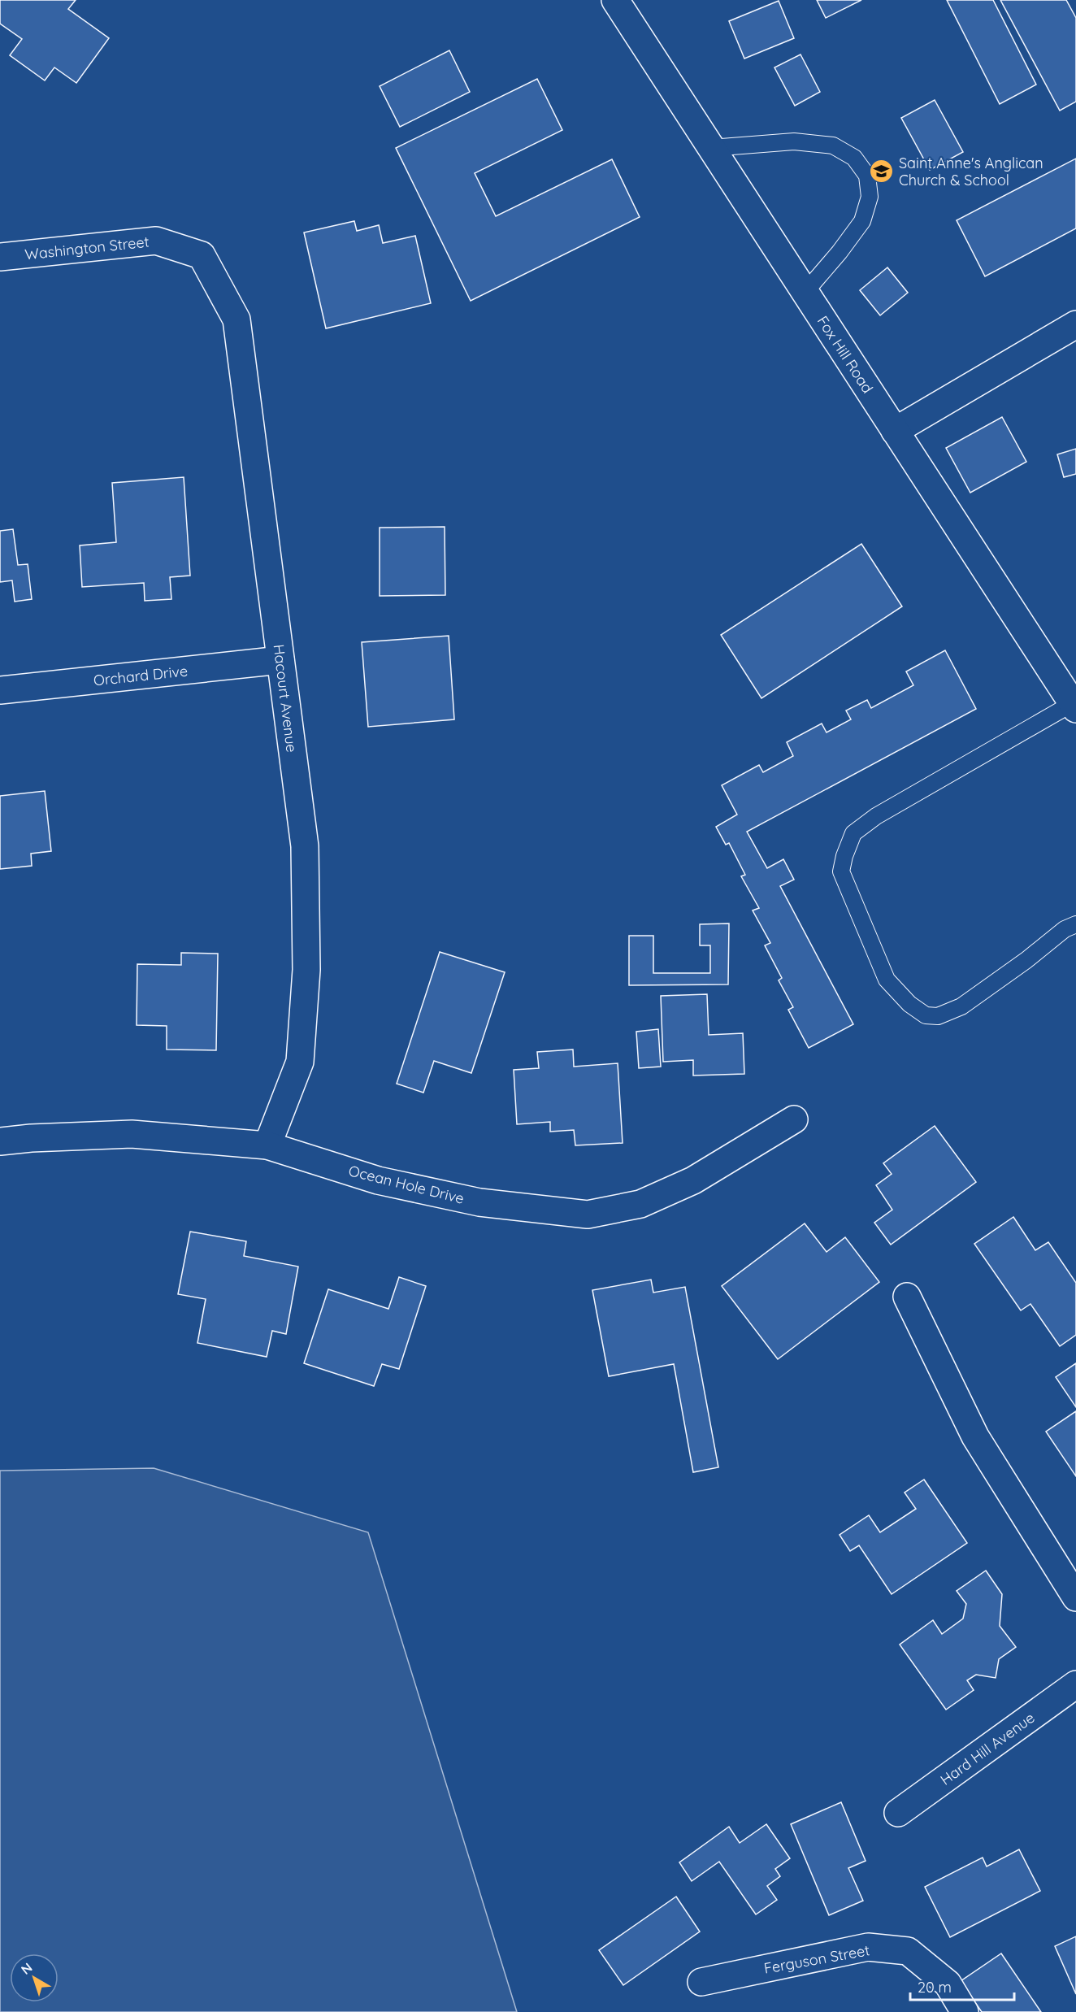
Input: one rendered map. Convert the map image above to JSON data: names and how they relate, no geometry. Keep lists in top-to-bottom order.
{
  "streets": {
    "street": [
      "Washington Street",
      "Fox Hill Road",
      "Orchard Drive",
      "Hacourt Avenue",
      "Ocean Hole Drive",
      "Hard Hill Avenue",
      "Ferguson Street"
    ]
  },
  "crossings": [
    ["Washington Street", "Hacourt Avenue"],
    ["Orchard Drive", "Hacourt Avenue"],
    ["Hacourt Avenue", "Ocean Hole Drive"]
  ],
  "places": {
    "school or university": ["Saint Anne's Anglican Church & School"]
  },
  "scale_bar": "20 m",
  "north": "top left"
}
